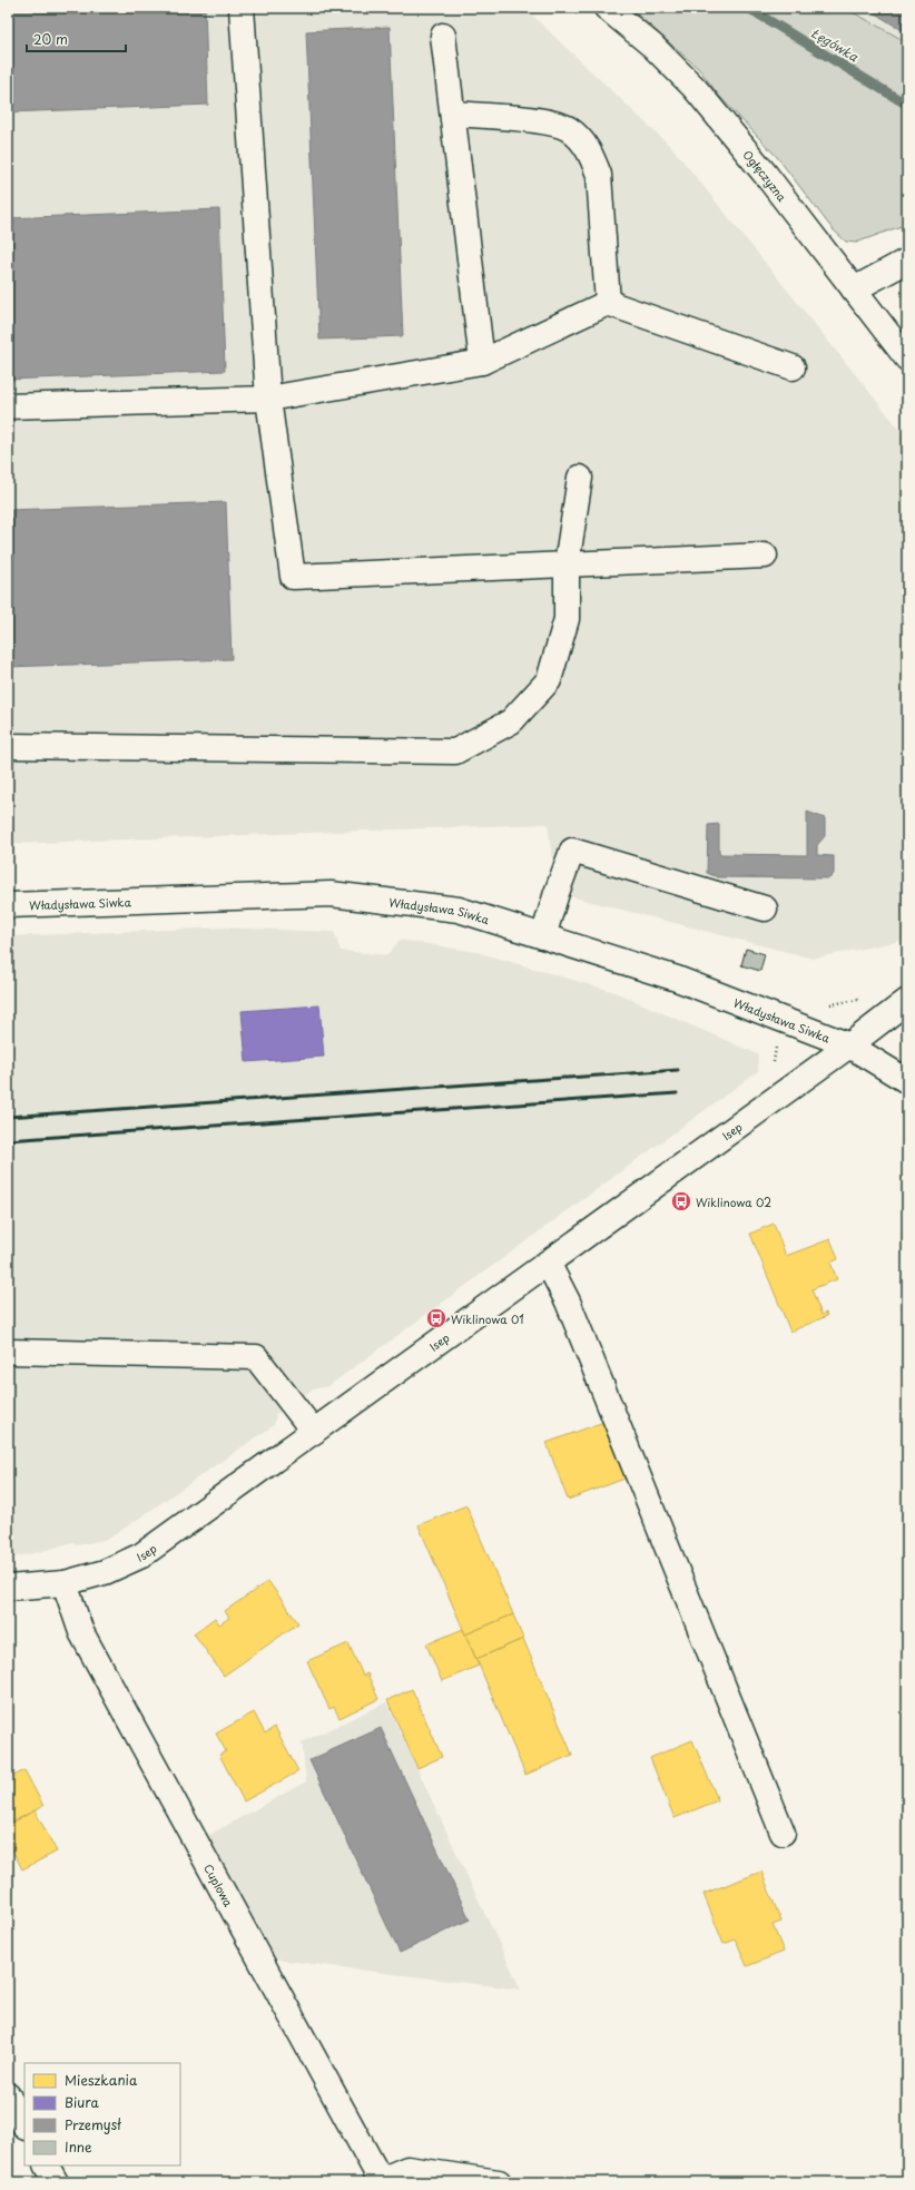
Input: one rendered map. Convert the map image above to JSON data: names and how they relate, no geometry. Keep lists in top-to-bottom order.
{
  "streets": {
    "street": [
      "Ogłęczyzna",
      "Władysława Siwka",
      "Isep",
      "Cuplowa"
    ]
  },
  "crossings": [
    ["Władysława Siwka", "Isep"],
    ["Isep", "Cuplowa"]
  ],
  "water": ["Łęgówka"],
  "places": {
    "bus stop": ["Wiklinowa 02", "Wiklinowa 01"]
  },
  "legend": [
    "Mieszkania",
    "Biura",
    "Przemysł",
    "Inne"
  ],
  "scale_bar": "20 m"
}
